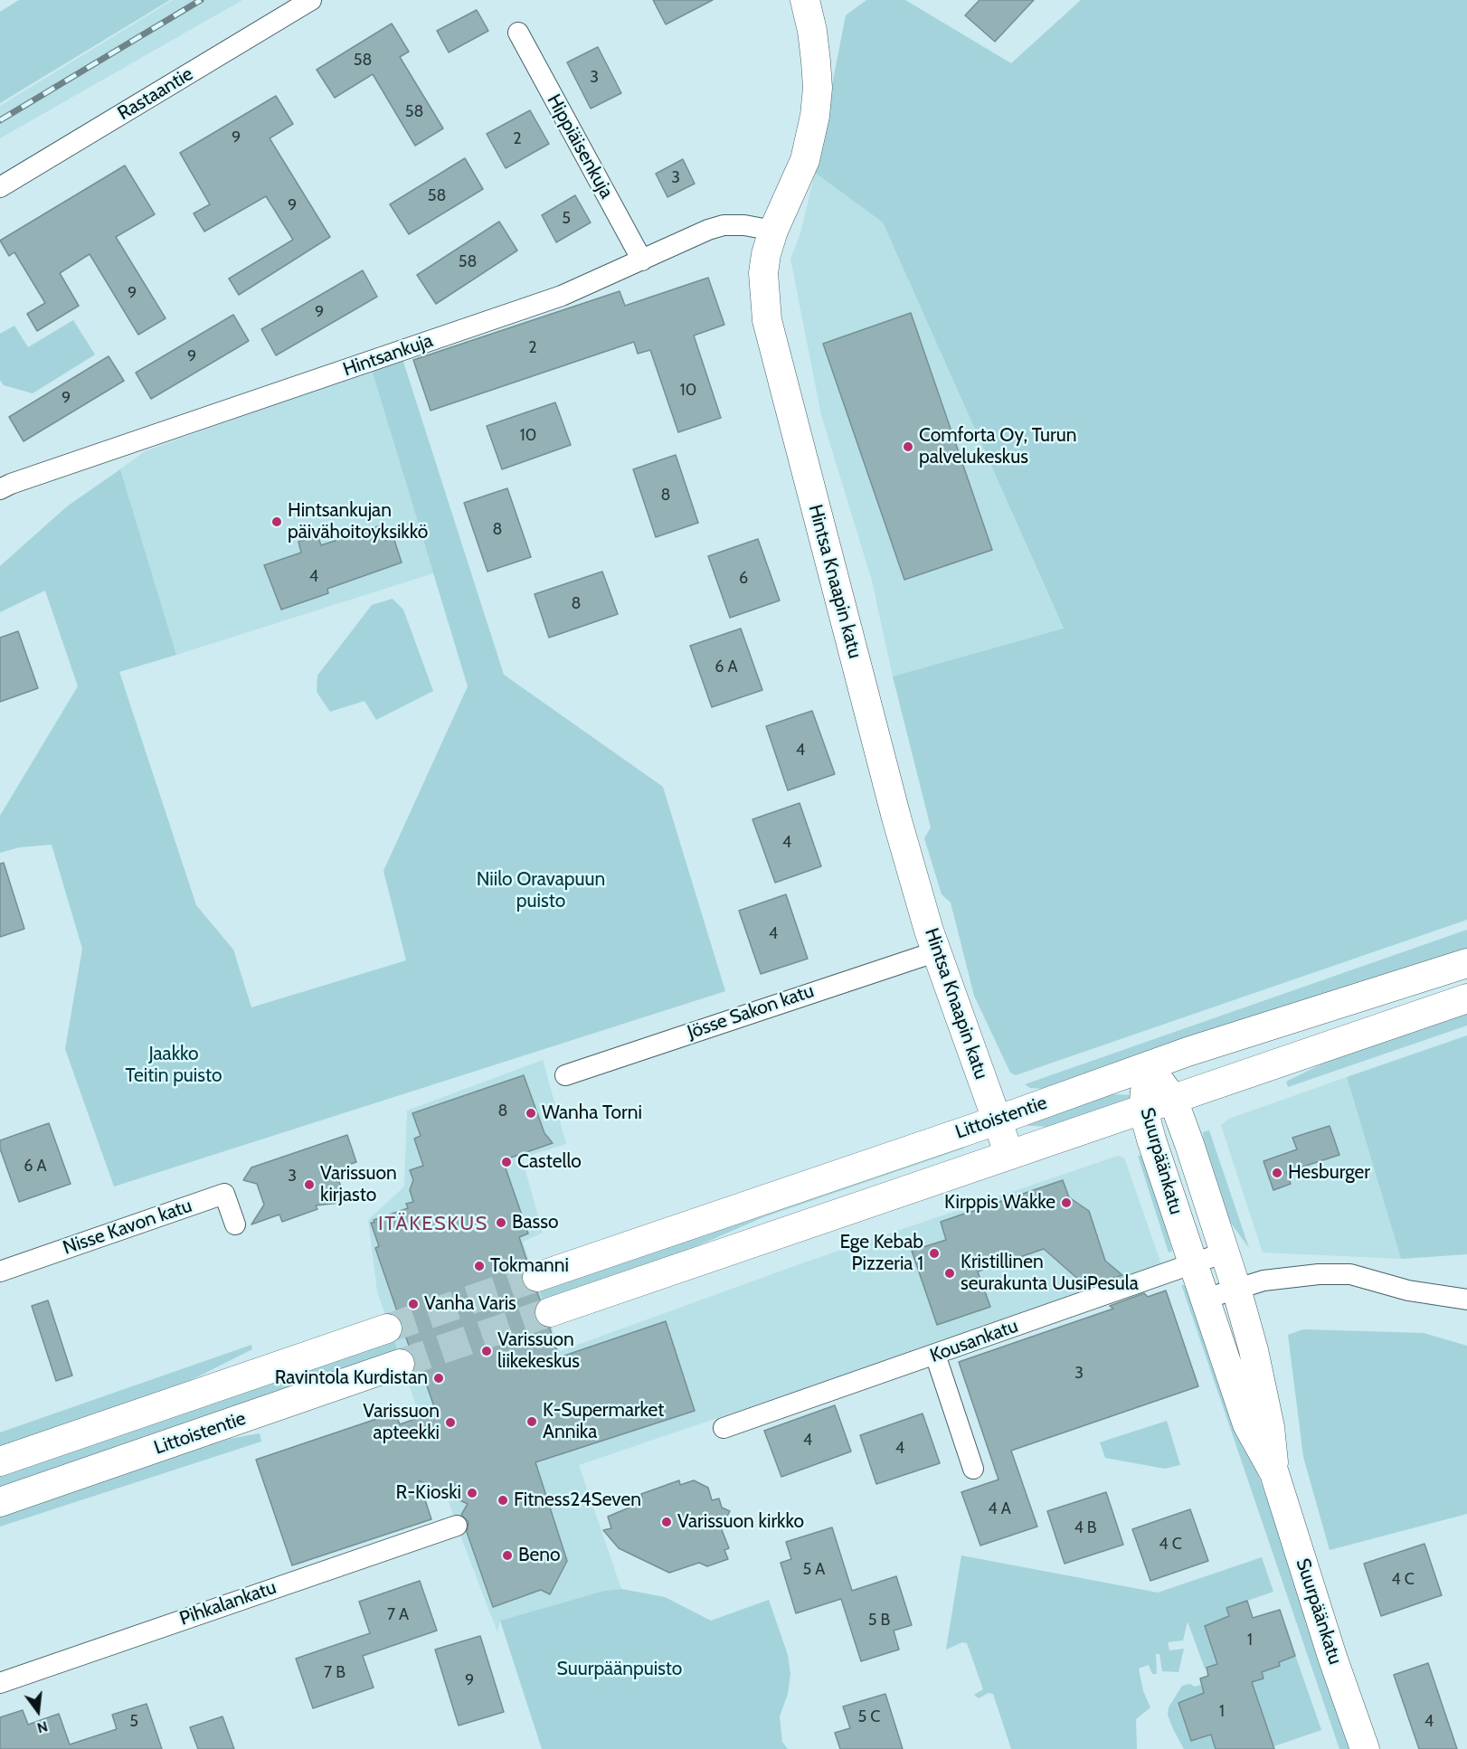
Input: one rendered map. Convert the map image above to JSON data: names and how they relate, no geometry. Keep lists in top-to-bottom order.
{
  "streets": {
    "main road": ["Hintsa Knaapin katu", "Littoistentie", "Suurpäänkatu"],
    "street": [
      "Rastaantie",
      "Hippiäisenkuja",
      "Hintsankuja",
      "Jösse Sakon katu",
      "Nisse Kavon katu",
      "Kousankatu",
      "Pihkalankatu"
    ]
  },
  "crossings": [
    ["Hippiäisenkuja", "Hintsankuja"],
    ["Hintsankuja", "Hintsa Knaapin katu"],
    ["Hintsa Knaapin katu", "Jösse Sakon katu"],
    ["Hintsa Knaapin katu", "Littoistentie"],
    ["Littoistentie", "Suurpäänkatu"],
    ["Suurpäänkatu", "Kousankatu"]
  ],
  "districts": ["ITÄKESKUS"],
  "parks": ["Niilo Oravapuun puisto", "Jaakko Teitin puisto", "Suurpäänpuisto"],
  "places": [
    "Comforta Oy, Turun palvelukeskus",
    "Hintsankujan päivähoitoyksikkö",
    "Wanha Torni",
    "Castello",
    "Hesburger",
    "Varissuon kirjasto",
    "Kirppis Wakke",
    "Basso",
    "Ege Kebab Pizzeria 1",
    "Tokmanni",
    "Kristillinen seurakunta UusiPesula",
    "Vanha Varis",
    "Varissuon liikekeskus",
    "Ravintola Kurdistan",
    "K-Supermarket Annika",
    "Varissuon apteekki",
    "R-Kioski",
    "Fitness24Seven",
    "Varissuon kirkko",
    "Beno"
  ],
  "house_numbers": [
    "58",
    "3",
    "58",
    "9",
    "2",
    "3",
    "58",
    "9",
    "5",
    "58",
    "9",
    "9",
    "2",
    "9",
    "10",
    "9",
    "10",
    "8",
    "8",
    "4",
    "6",
    "8",
    "6 A",
    "4",
    "4",
    "4",
    "8",
    "6 A",
    "3",
    "3",
    "4",
    "4",
    "4 A",
    "4 B",
    "4 C",
    "5 A",
    "4 C",
    "7 A",
    "5 B",
    "1",
    "7 B",
    "9",
    "1",
    "5 C",
    "5",
    "4"
  ],
  "north": "bottom"
}
